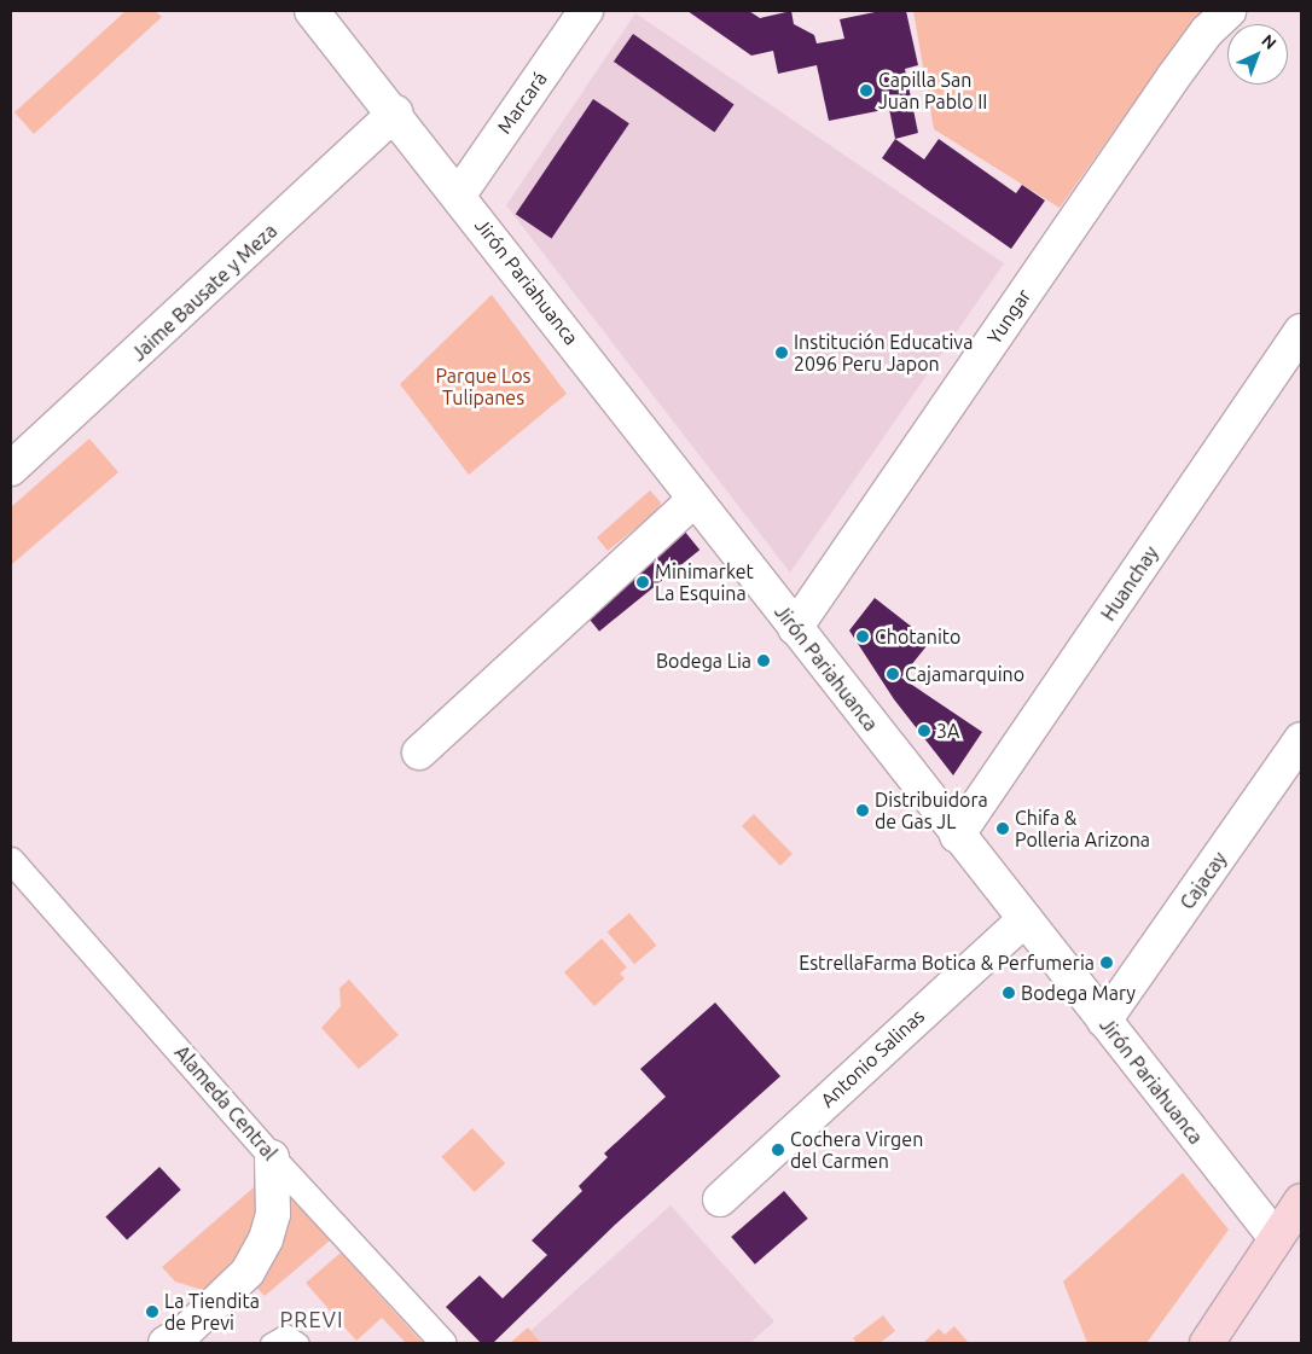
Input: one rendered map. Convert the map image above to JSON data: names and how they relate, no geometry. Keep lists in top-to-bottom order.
{
  "streets": {
    "street": [
      "Marcará",
      "Jirón Pariahuanca",
      "Jaime Bausate y Meza",
      "Yungar",
      "Huanchay",
      "Cajacay",
      "Antonio Salinas",
      "Alameda Central"
    ]
  },
  "crossings": [
    ["Marcará", "Jirón Pariahuanca"],
    ["Jirón Pariahuanca", "Jaime Bausate y Meza"],
    ["Jirón Pariahuanca", "Yungar"],
    ["Jirón Pariahuanca", "Huanchay"],
    ["Jirón Pariahuanca", "Cajacay"],
    ["Jirón Pariahuanca", "Antonio Salinas"]
  ],
  "districts": ["PREVI"],
  "parks": ["Parque Los Tulipanes"],
  "places": [
    "Capilla San Juan Pablo II",
    "Institución Educativa 2096 Peru Japon",
    "Minimarket La Esquina",
    "Chotanito",
    "Bodega Lia",
    "Cajamarquino",
    "3A",
    "Distribuidora de Gas JL",
    "Chifa & Polleria Arizona",
    "EstrellaFarma Botica & Perfumeria",
    "Bodega Mary",
    "Cochera Virgen del Carmen",
    "La Tiendita de Previ"
  ],
  "north": "top right"
}
